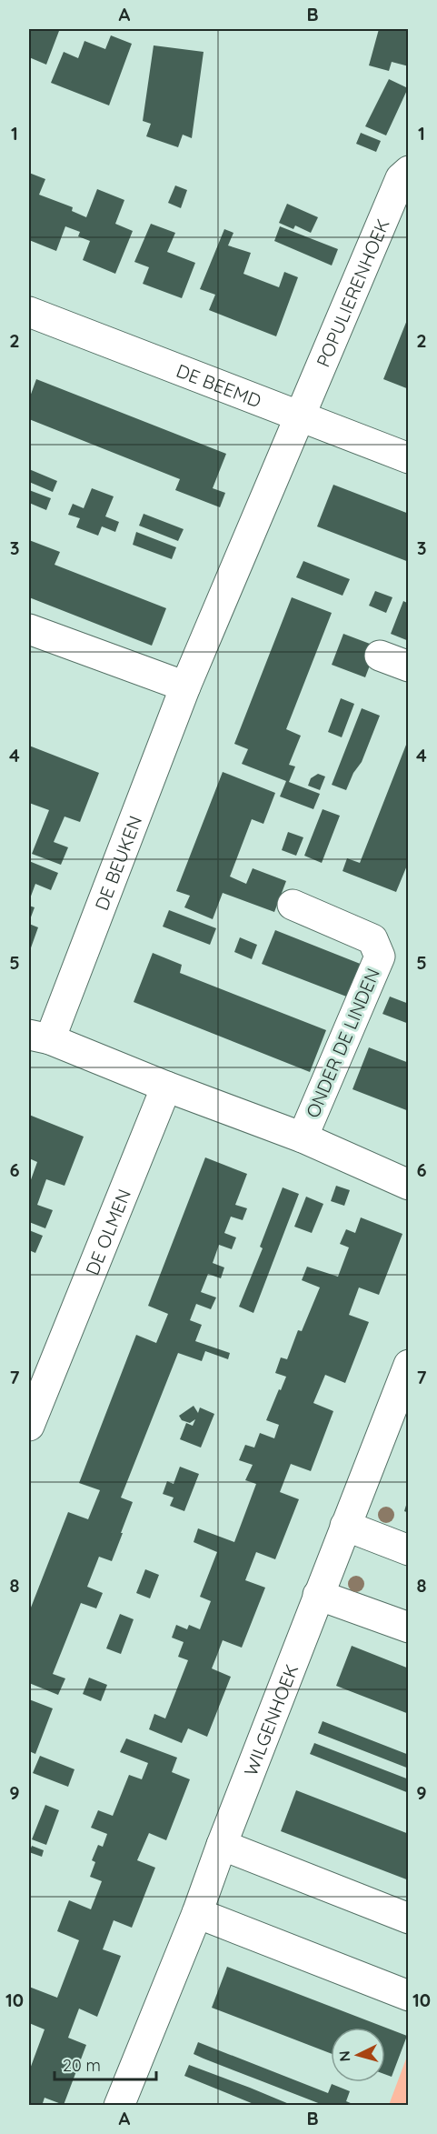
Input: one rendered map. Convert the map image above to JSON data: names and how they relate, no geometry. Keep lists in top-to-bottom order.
{
  "streets": {
    "street": [
      "POPULIERENHOEK",
      "DE BEEMD",
      "DE BEUKEN",
      "ONDER DE LINDEN",
      "DE OLMEN",
      "WILGENHOEK"
    ]
  },
  "crossings": [
    ["POPULIERENHOEK", "DE BEEMD"],
    ["POPULIERENHOEK", "DE BEUKEN"],
    ["DE BEEMD", "DE BEUKEN"],
    ["DE BEUKEN", "ONDER DE LINDEN"],
    ["ONDER DE LINDEN", "DE OLMEN"]
  ],
  "scale_bar": "20 m",
  "north": "left",
  "grid": {
    "columns": ["A", "B"],
    "rows": [
      "1",
      "2",
      "3",
      "4",
      "5",
      "6",
      "7",
      "8",
      "9",
      "10"
    ]
  }
}
